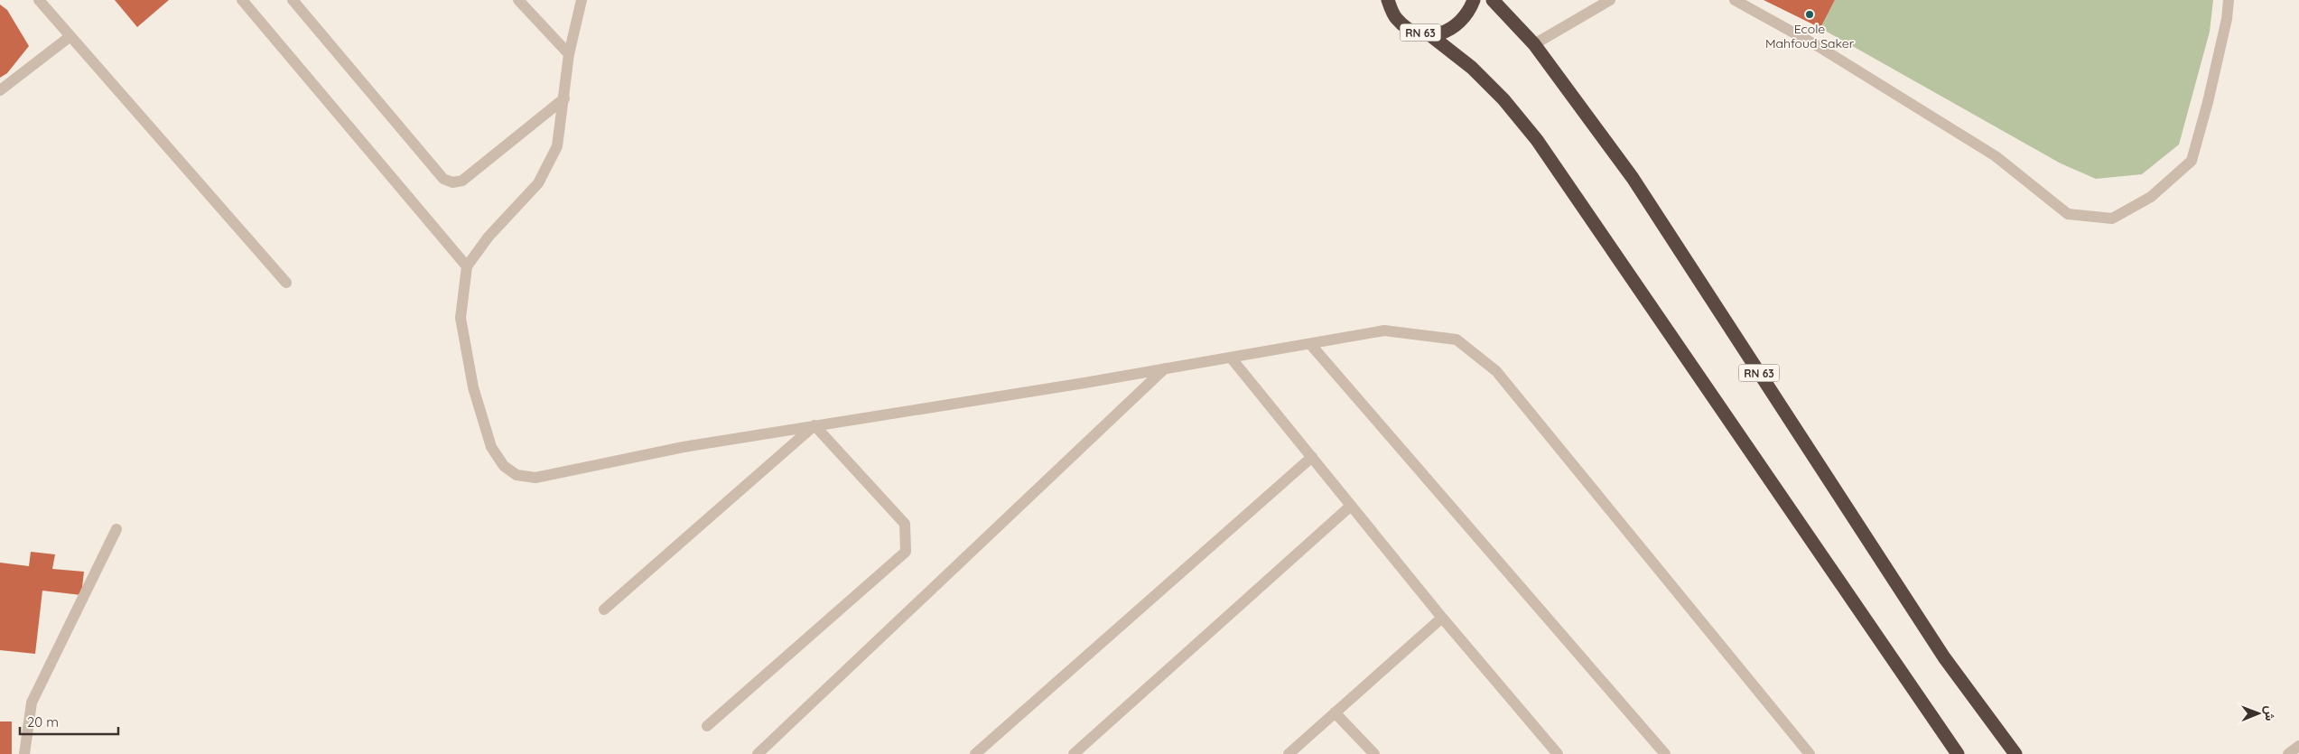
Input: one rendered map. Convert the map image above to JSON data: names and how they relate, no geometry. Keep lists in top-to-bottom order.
{
  "streets": {
    "highway": ["RN 63"]
  },
  "places": ["Ecole Mahfoud Saker"],
  "scale_bar": "20 m",
  "north": "right"
}
